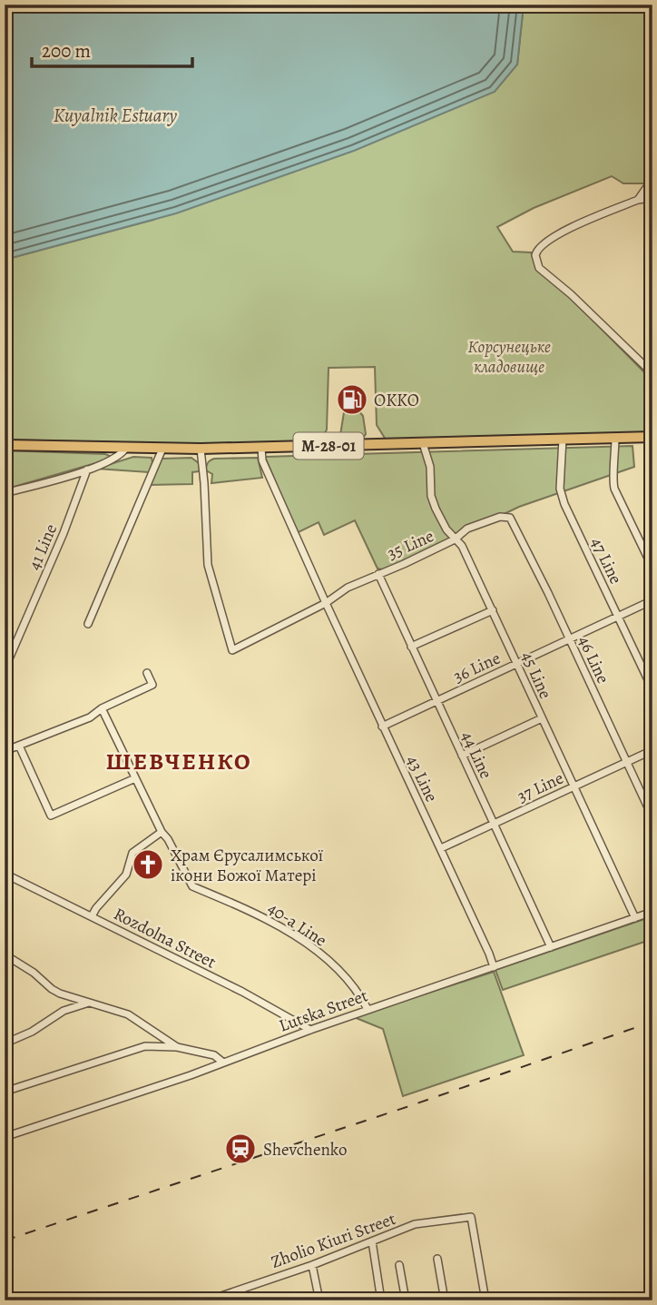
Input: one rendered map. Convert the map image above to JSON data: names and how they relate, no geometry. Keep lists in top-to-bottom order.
{
  "streets": {
    "highway": ["М-28-01"],
    "street": [
      "35 Line",
      "41 Line",
      "47 Line",
      "46 Line",
      "36 Line",
      "45 Line",
      "44 Line",
      "43 Line",
      "37 Line",
      "40-a Line",
      "Rozdolna Street",
      "Lutska Street",
      "Zholio Kiuri Street"
    ]
  },
  "crossings": [
    ["М-28-01", "47 Line"],
    ["М-28-01", "45 Line"],
    ["М-28-01", "43 Line"],
    ["35 Line", "46 Line"],
    ["35 Line", "45 Line"],
    ["35 Line", "44 Line"],
    ["35 Line", "43 Line"],
    ["47 Line", "36 Line"],
    ["46 Line", "36 Line"],
    ["46 Line", "37 Line"],
    ["36 Line", "45 Line"],
    ["36 Line", "44 Line"],
    ["36 Line", "43 Line"],
    ["45 Line", "37 Line"],
    ["45 Line", "Lutska Street"],
    ["44 Line", "37 Line"],
    ["44 Line", "Lutska Street"],
    ["43 Line", "37 Line"],
    ["43 Line", "Lutska Street"],
    ["40-a Line", "Lutska Street"],
    ["Rozdolna Street", "Lutska Street"]
  ],
  "districts": ["ШЕВЧЕНКО"],
  "water": ["Kuyalnik Estuary"],
  "parks": ["Корсунецьке кладовище"],
  "places": {
    "fuel station": ["OKKO"],
    "church": ["Храм Єрусалимської ікони Божої Матері"],
    "station": ["Shevchenko"]
  },
  "scale_bar": "200 m"
}
